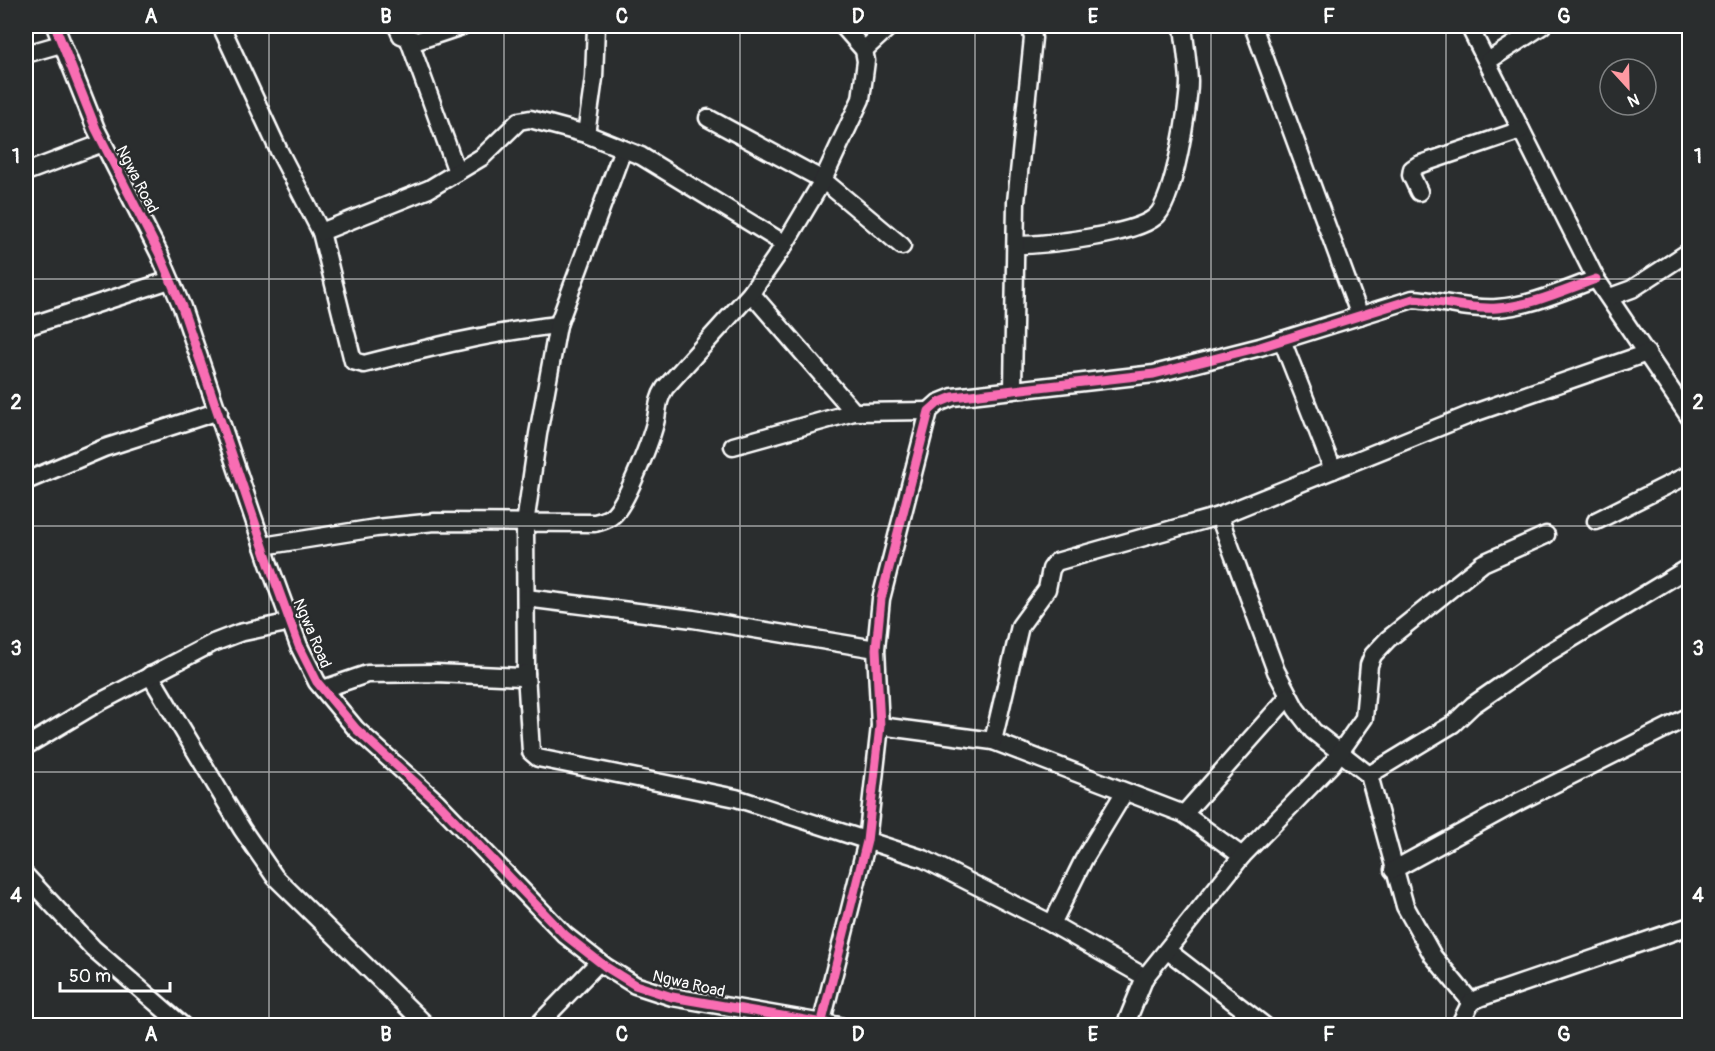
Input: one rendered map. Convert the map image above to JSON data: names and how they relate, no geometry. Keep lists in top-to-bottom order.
{
  "streets": {
    "street": ["Ngwa Road"]
  },
  "scale_bar": "50 m",
  "north": "bottom",
  "grid": {
    "columns": [
      "A",
      "B",
      "C",
      "D",
      "E",
      "F",
      "G"
    ],
    "rows": [
      "1",
      "2",
      "3",
      "4"
    ]
  }
}
